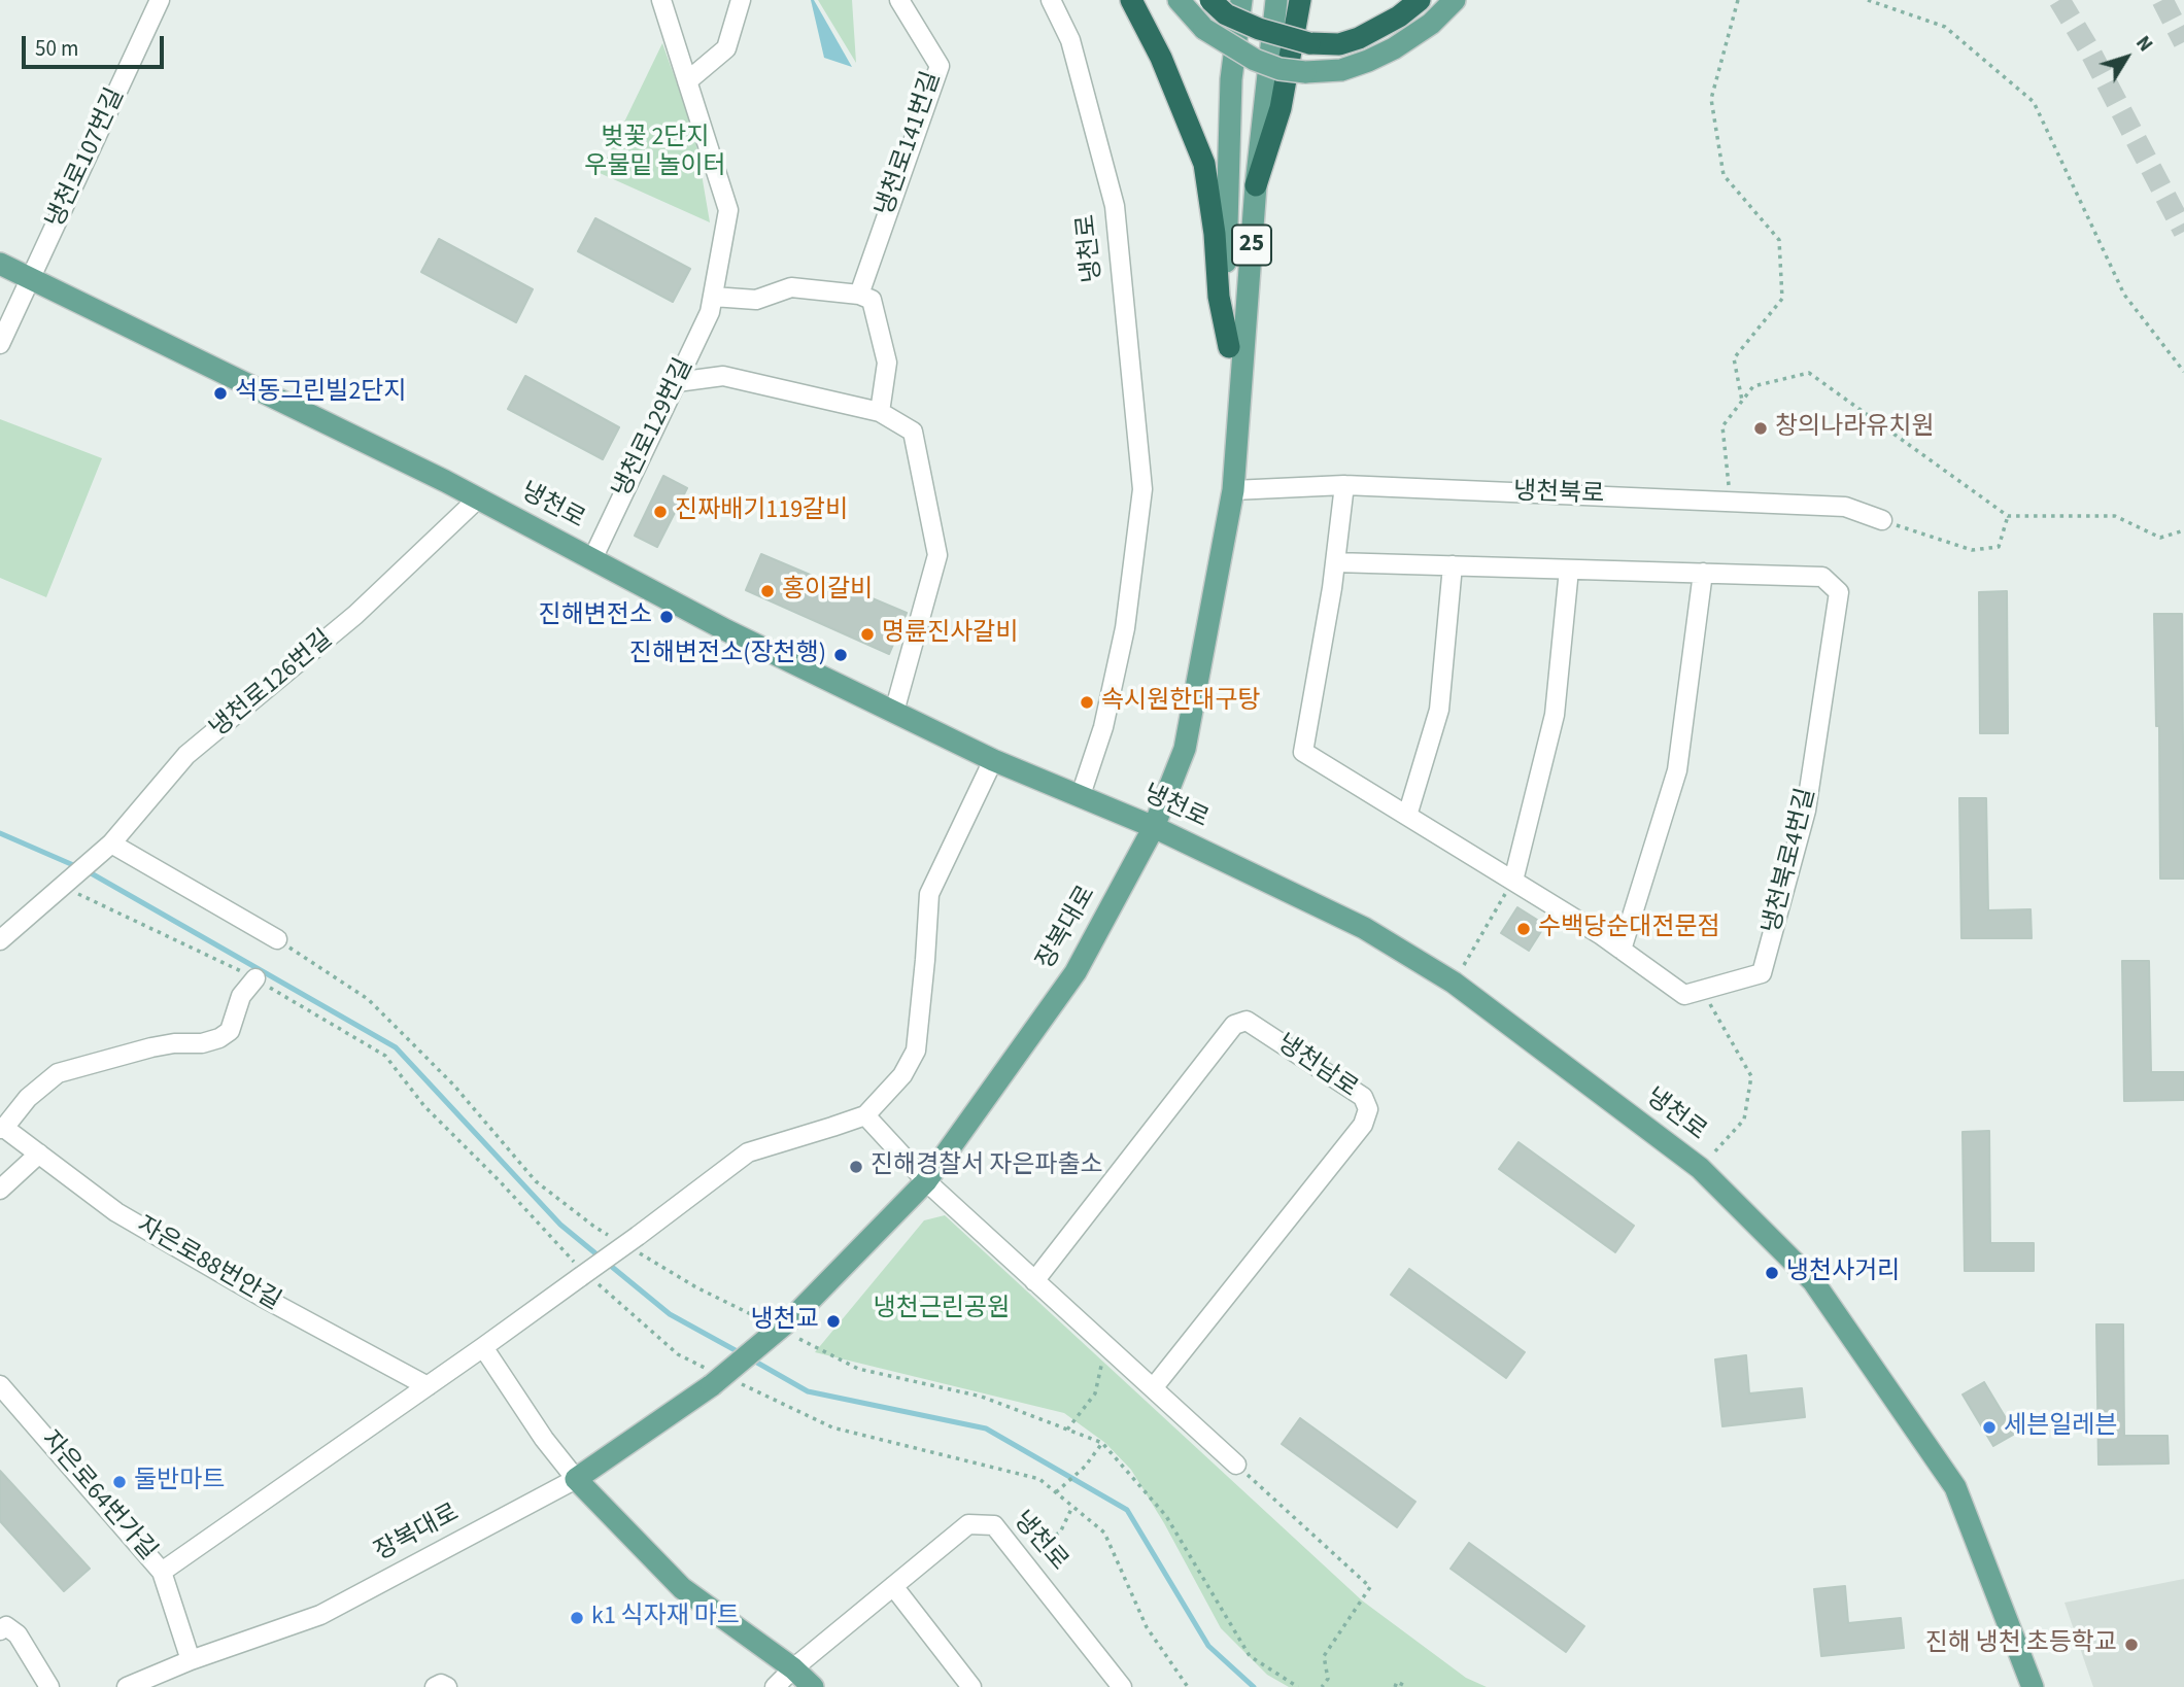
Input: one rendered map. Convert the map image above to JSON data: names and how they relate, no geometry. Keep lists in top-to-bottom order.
{
  "streets": {
    "main road": ["25", "냉천로", "장복대로"],
    "street": [
      "냉천로141번길",
      "냉천로107번길",
      "냉천로129번길",
      "냉천북로",
      "냉천로126번길",
      "냉천북로4번길",
      "냉천남로",
      "자은로88번안길",
      "자은로64번가길"
    ]
  },
  "crossings": [
    ["냉천로107번길", "냉천로"],
    ["25", "냉천북로"],
    ["25", "장복대로"],
    ["냉천로", "냉천로129번길"],
    ["냉천로", "냉천로126번길"],
    ["냉천로", "장복대로"],
    ["냉천북로", "냉천북로4번길"],
    ["냉천북로", "장복대로"],
    ["장복대로", "자은로64번가길"]
  ],
  "parks": ["벚꽃 2단지 우물밑 놀이터", "냉천근린공원"],
  "places": [
    "석동그린빌2단지",
    "창의나라유치원",
    "진짜배기119갈비",
    "홍이갈비",
    "진해변전소",
    "명륜진사갈비",
    "진해변전소(장천행)",
    "속시원한대구탕",
    "수백당순대전문점",
    "진해경찰서 자은파출소",
    "냉천사거리",
    "냉천교",
    "세븐일레븐",
    "둘반마트",
    "k1 식자재 마트",
    "진해 냉천 초등학교"
  ],
  "scale_bar": "50 m",
  "north": "top right"
}
